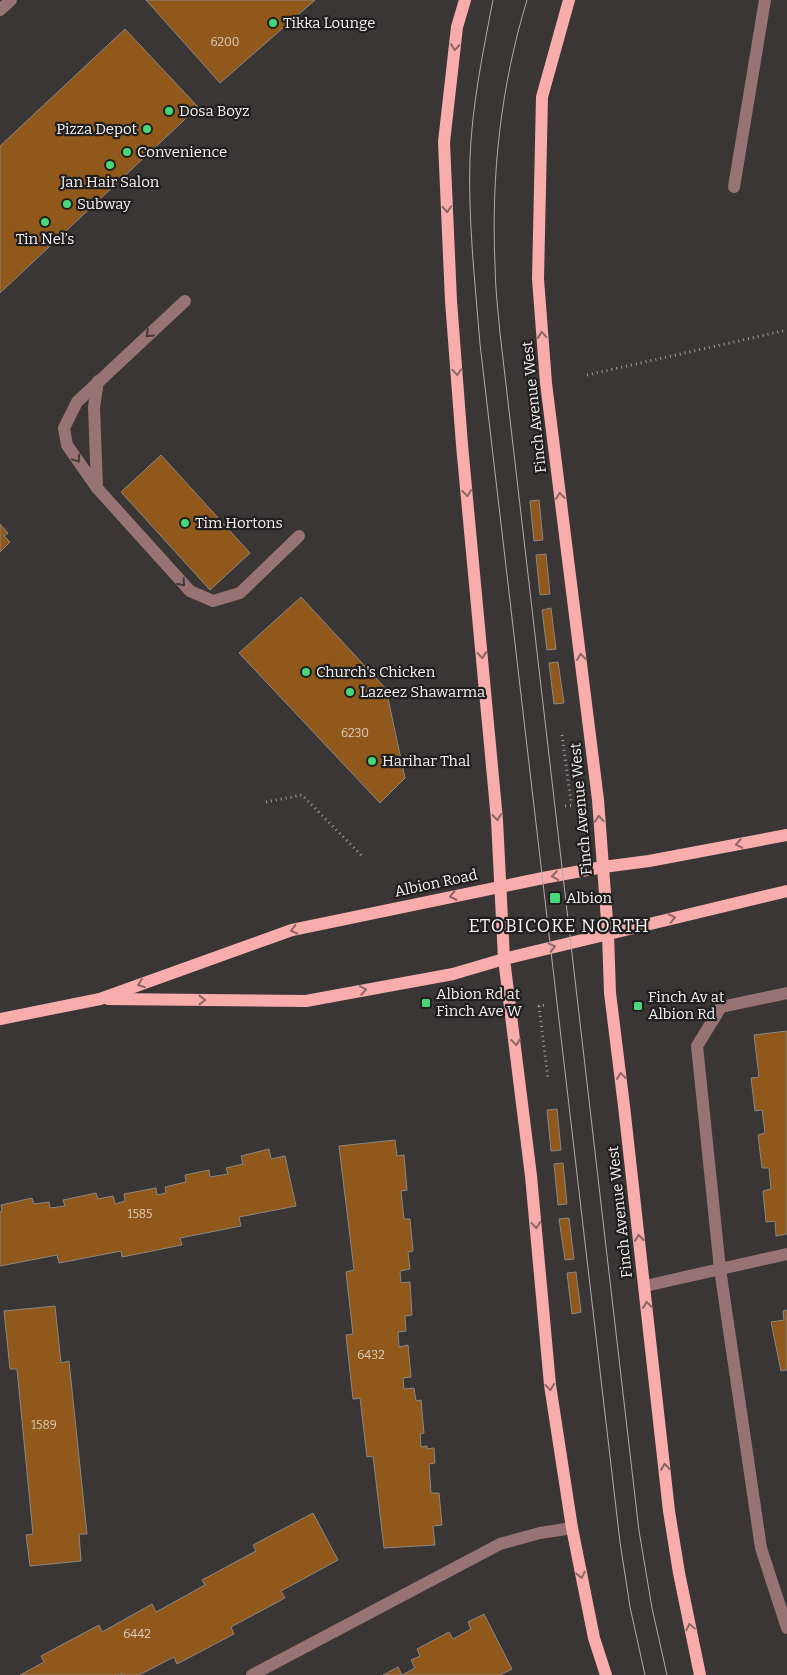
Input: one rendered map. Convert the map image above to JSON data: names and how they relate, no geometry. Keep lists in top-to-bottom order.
{
  "streets": {
    "main road": ["Finch Avenue West", "Albion Road"]
  },
  "crossings": [
    ["Finch Avenue West", "Albion Road"]
  ],
  "districts": ["ETOBICOKE NORTH"],
  "places": {
    "other": [
      "Tikka Lounge",
      "Dosa Boyz",
      "Pizza Depot",
      "Convenience",
      "Jan Hair Salon",
      "Subway",
      "Tin Nel’s",
      "Tim Hortons",
      "Church's Chicken",
      "Lazeez Shawarma",
      "Harihar Thal"
    ],
    "transit": ["Albion", "Albion Rd at Finch Ave W", "Finch Av at Albion Rd"]
  },
  "house_numbers": [
    "6200",
    "6230",
    "1585",
    "6432",
    "1589",
    "6442"
  ]
}
